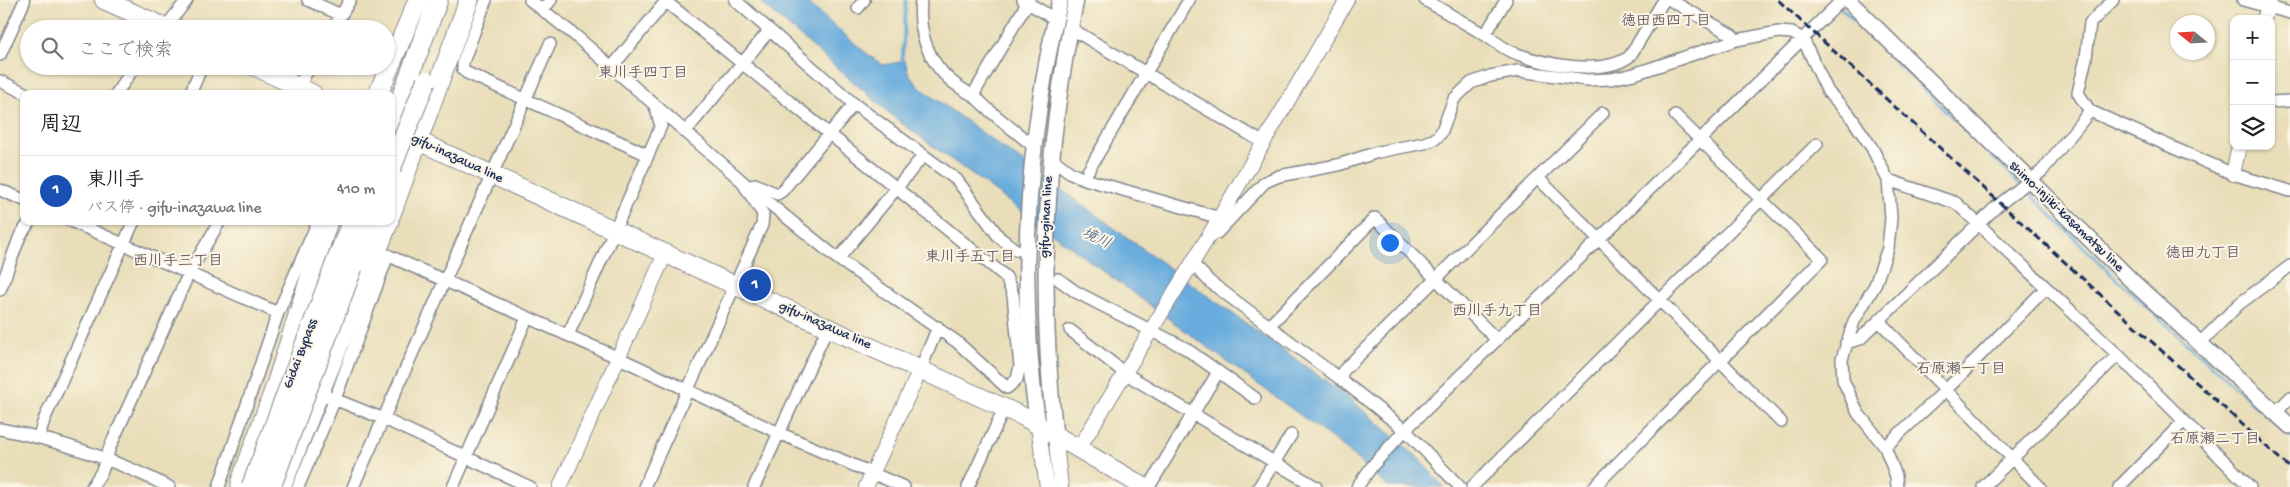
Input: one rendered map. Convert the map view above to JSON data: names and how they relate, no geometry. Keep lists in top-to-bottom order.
{
  "streets": {
    "highway": ["Gidai Bypass"],
    "main road": ["gifu-inazawa line", "gifu-ginan line", "shimo-injiki-kasamatsu line"]
  },
  "crossings": [
    ["gifu-inazawa line", "gifu-ginan line"]
  ],
  "districts": [
    "徳田西四丁目",
    "東川手四丁目",
    "徳田九丁目",
    "東川手五丁目",
    "西川手三丁目",
    "西川手九丁目",
    "石原瀬一丁目",
    "石原瀬二丁目"
  ],
  "water": ["境川"],
  "north": "left",
  "page": {
    "map_buttons": ["+", "−"],
    "search": "ここで検索",
    "heading": "周辺",
    "list": [
      {
        "mark": "1",
        "name": "東川手",
        "note": "バス停 · gifu-inazawa line",
        "value": "410 m"
      }
    ],
    "pins": "1"
  }
}
